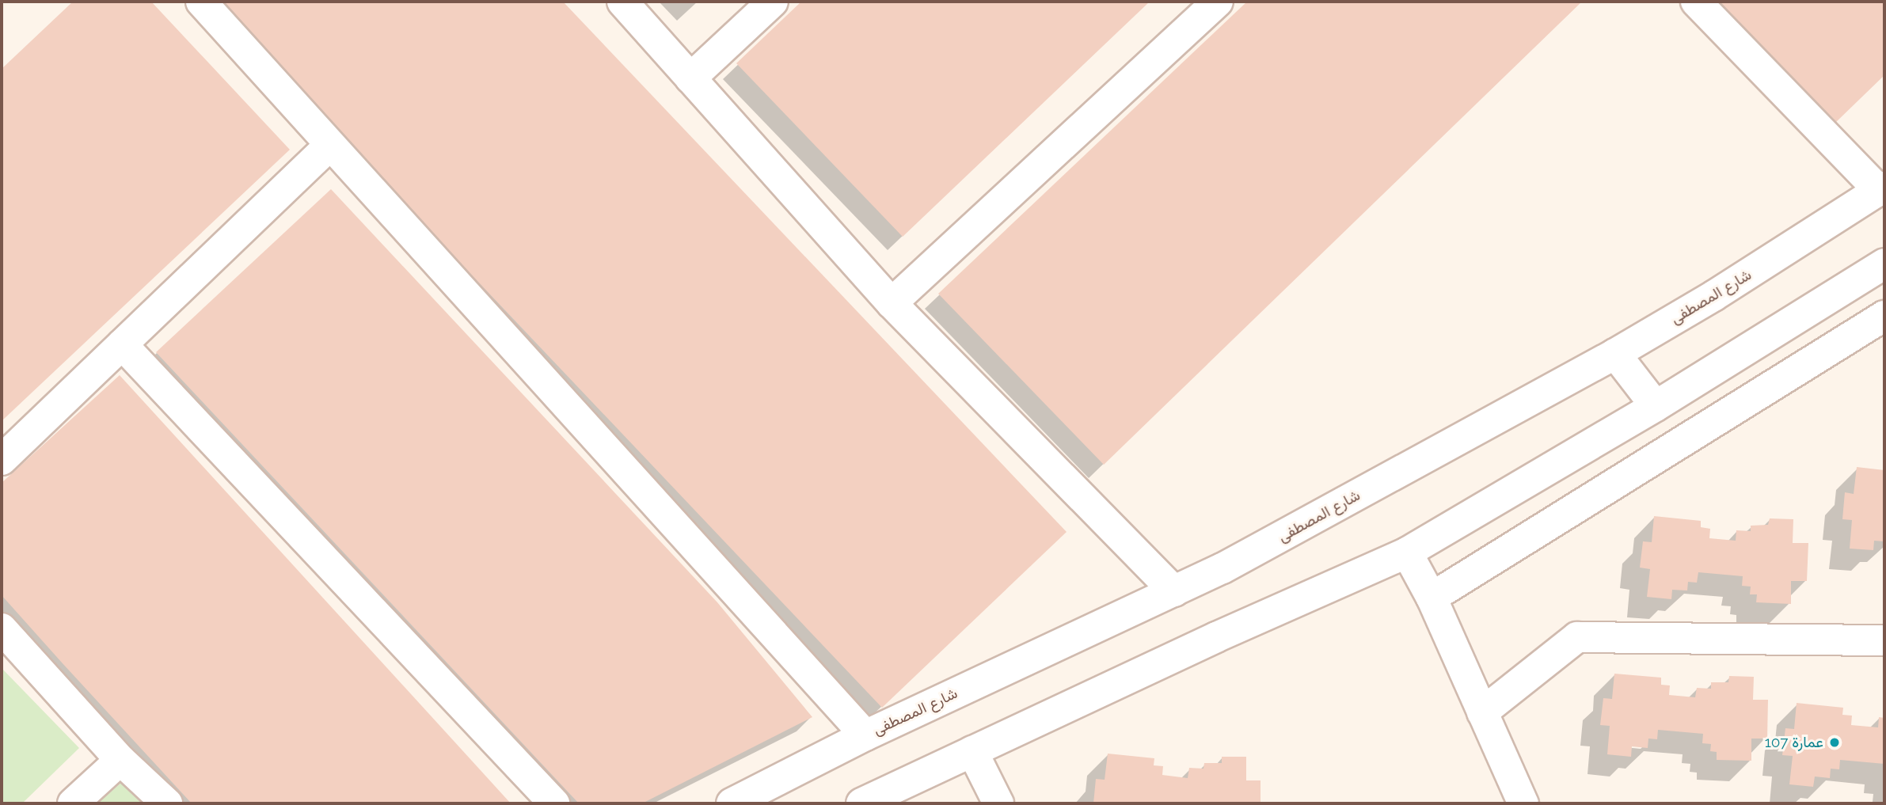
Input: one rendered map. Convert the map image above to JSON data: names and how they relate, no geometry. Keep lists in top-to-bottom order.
{
  "streets": {
    "street": ["شارع المصطفى"]
  },
  "places": ["عمارة 107"]
}
